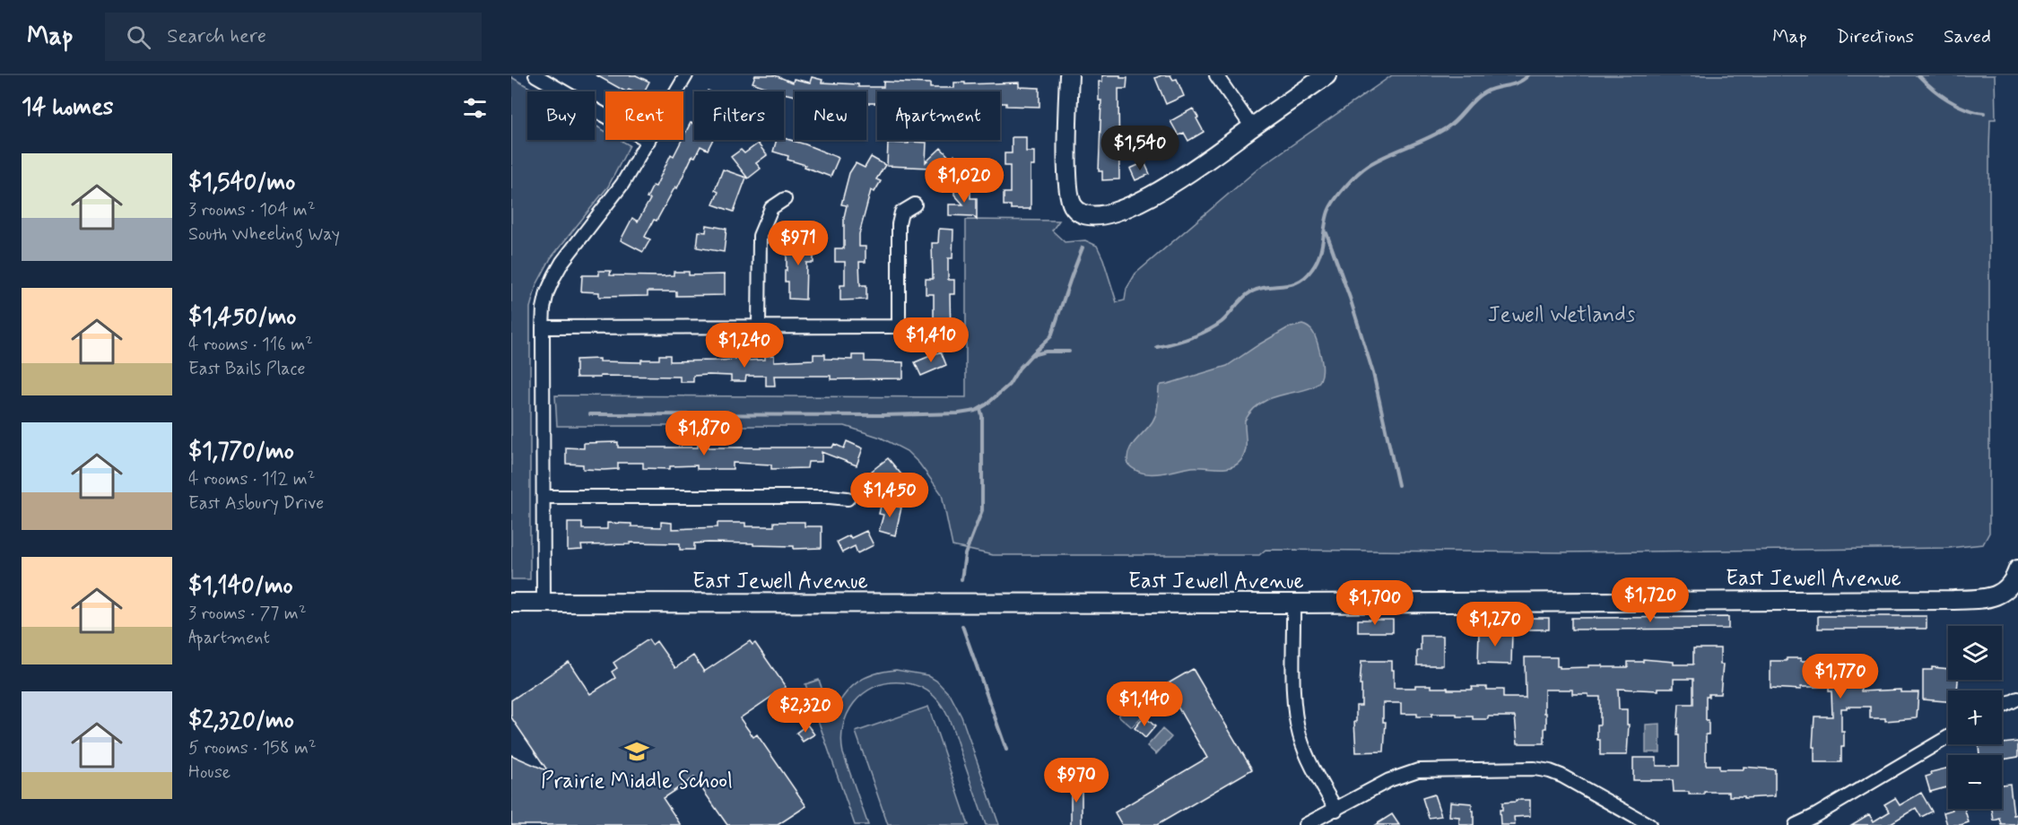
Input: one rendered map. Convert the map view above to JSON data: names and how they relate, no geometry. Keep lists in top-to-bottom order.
{
  "streets": {
    "street": ["East Jewell Avenue"]
  },
  "parks": ["Jewell Wetlands"],
  "places": {
    "school or university": ["Prairie Middle School"]
  },
  "page": {
    "header": "Map",
    "search": "Search here",
    "nav": ["Map", "Directions", "Saved"],
    "heading": "14 homes",
    "chip": [
      "Buy",
      "Rent",
      "Filters",
      "New",
      "Apartment"
    ],
    "price": [
      "$1,540",
      "$1,020",
      "$971",
      "$1,410",
      "$1,240",
      "$1,870",
      "$1,450",
      "$1,720",
      "$1,700",
      "$1,270",
      "$1,770",
      "$1,140",
      "$2,320",
      "$970"
    ],
    "list": [
      {
        "name": "$1,540/mo",
        "note": "3 rooms · 104 m² · South Wheeling Way"
      },
      {
        "name": "$1,450/mo",
        "note": "4 rooms · 116 m² · East Bails Place"
      },
      {
        "name": "$1,770/mo",
        "note": "4 rooms · 112 m² · East Asbury Drive"
      },
      {
        "name": "$1,140/mo",
        "note": "3 rooms · 77 m² · Apartment"
      },
      {
        "name": "$2,320/mo",
        "note": "5 rooms · 158 m² · House"
      }
    ],
    "map_buttons": ["+", "−"]
  }
}
